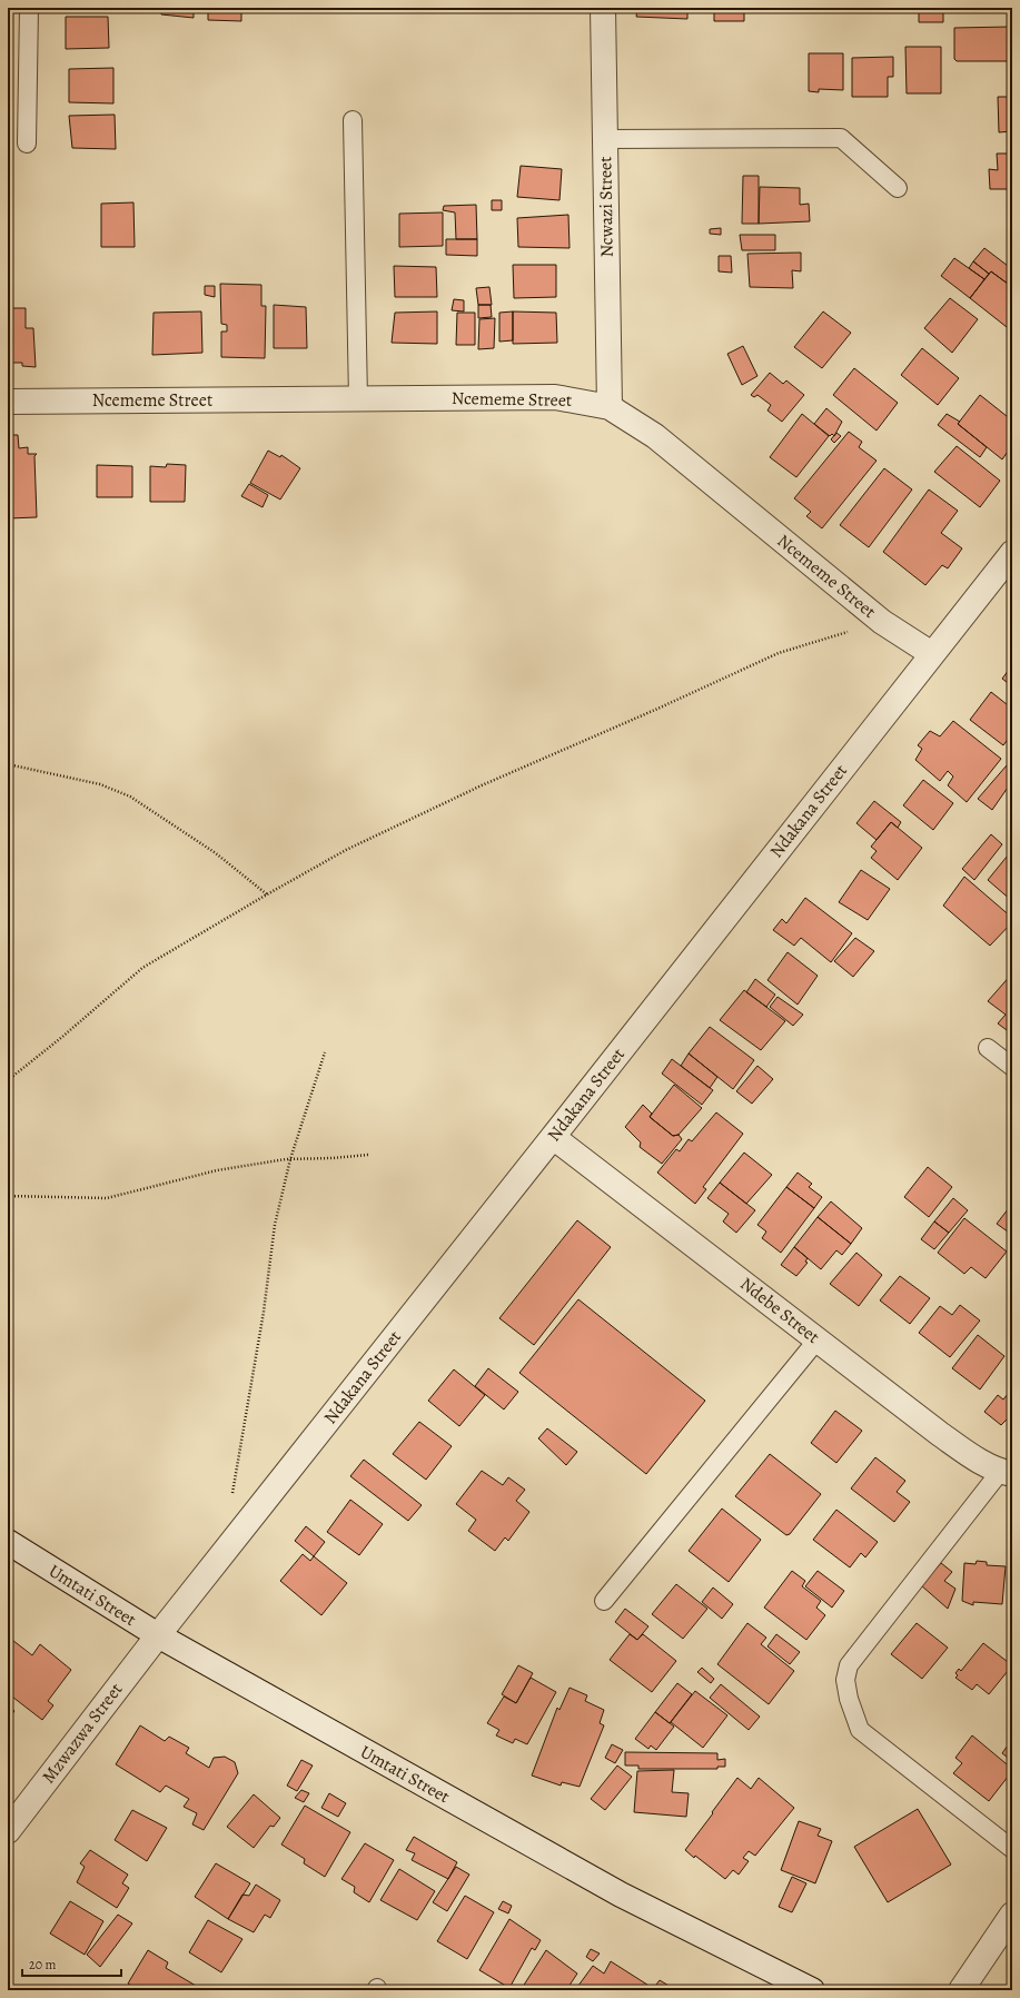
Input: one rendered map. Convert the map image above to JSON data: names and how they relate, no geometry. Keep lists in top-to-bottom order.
{
  "streets": {
    "street": [
      "Ncwazi Street",
      "Ncememe Street",
      "Ndakana Street",
      "Ndebe Street",
      "Umtati Street",
      "Mzwazwa Street"
    ]
  },
  "crossings": [
    ["Ncwazi Street", "Ncememe Street"],
    ["Ncememe Street", "Ndakana Street"],
    ["Ndakana Street", "Ndebe Street"],
    ["Ndakana Street", "Umtati Street"],
    ["Ndakana Street", "Mzwazwa Street"],
    ["Umtati Street", "Mzwazwa Street"]
  ],
  "scale_bar": "20 m"
}
